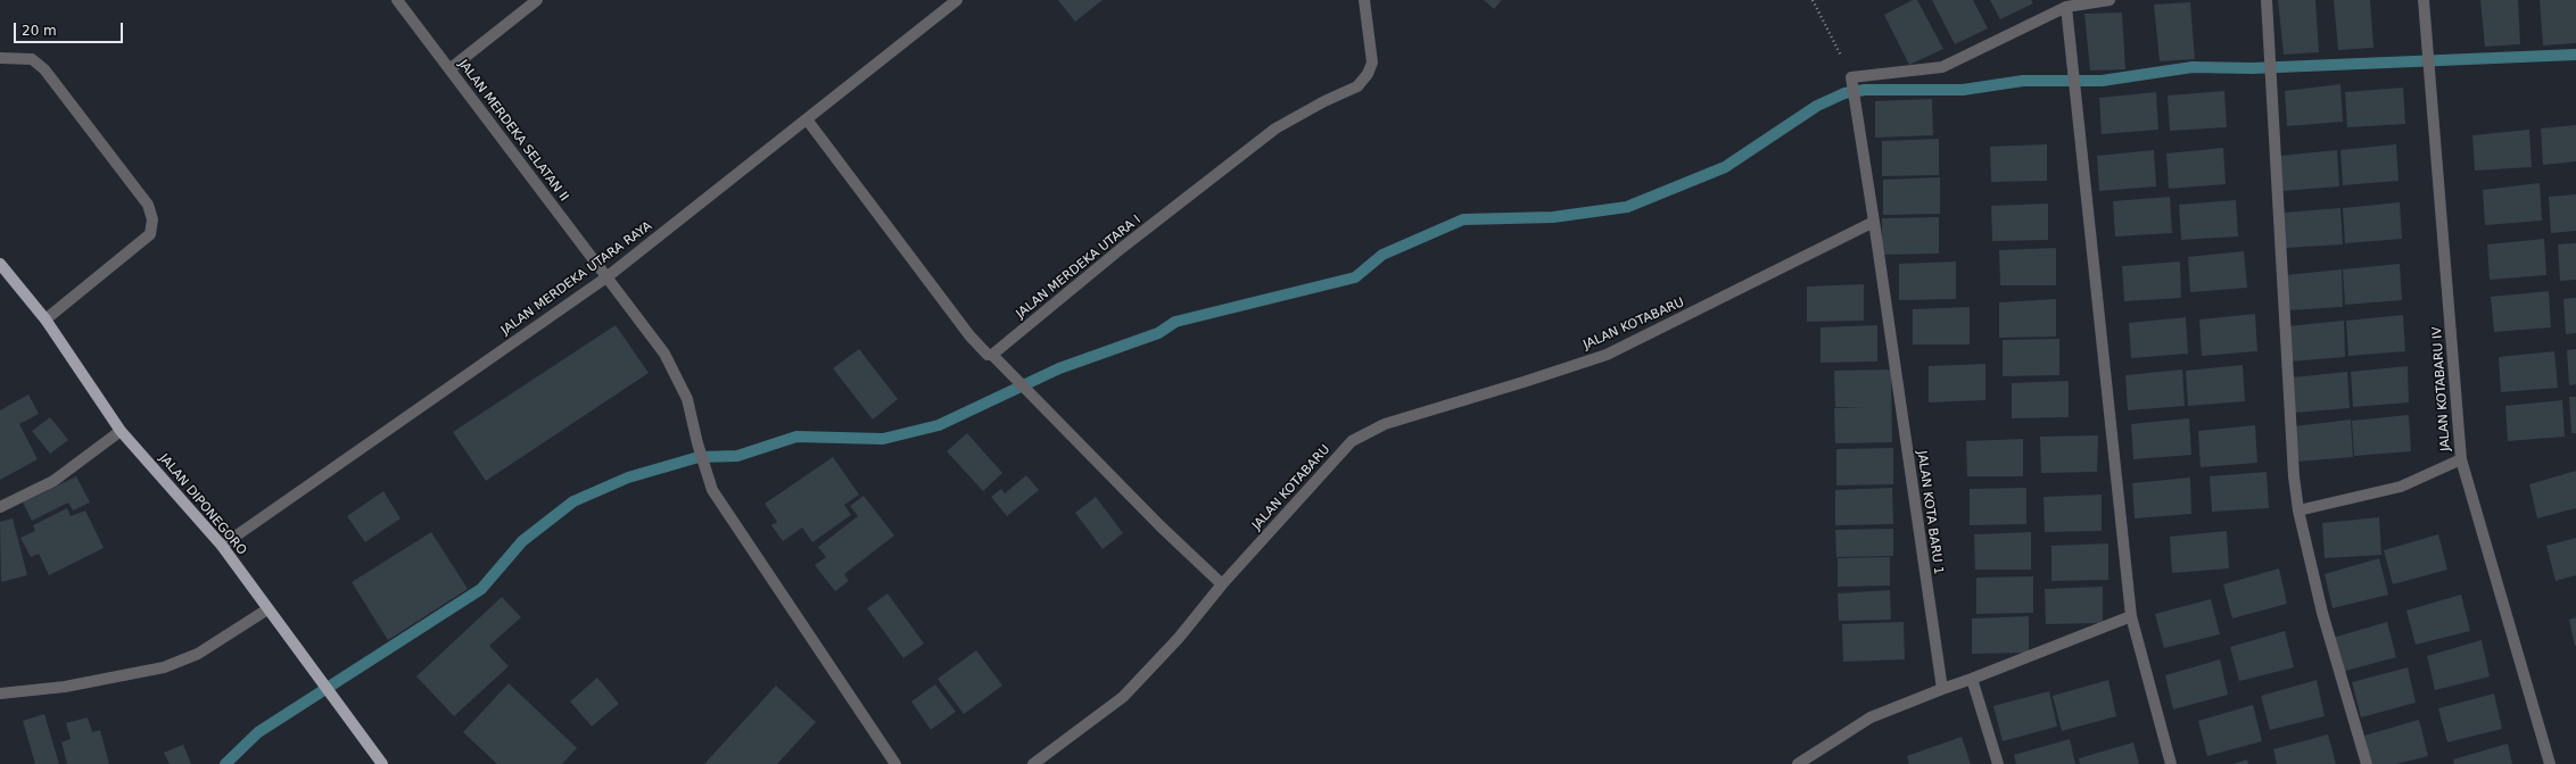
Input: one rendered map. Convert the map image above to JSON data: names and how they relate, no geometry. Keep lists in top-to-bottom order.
{
  "streets": {
    "main road": ["JALAN DIPONEGORO"],
    "street": [
      "JALAN MERDEKA SELATAN II",
      "JALAN MERDEKA UTARA I",
      "JALAN MERDEKA UTARA RAYA",
      "JALAN KOTABARU",
      "JALAN KOTABARU IV",
      "JALAN KOTA BARU 1"
    ]
  },
  "crossings": [
    ["JALAN MERDEKA SELATAN II", "JALAN MERDEKA UTARA RAYA"],
    ["JALAN MERDEKA UTARA RAYA", "JALAN DIPONEGORO"],
    ["JALAN KOTABARU", "JALAN KOTA BARU 1"]
  ],
  "scale_bar": "20 m"
}
